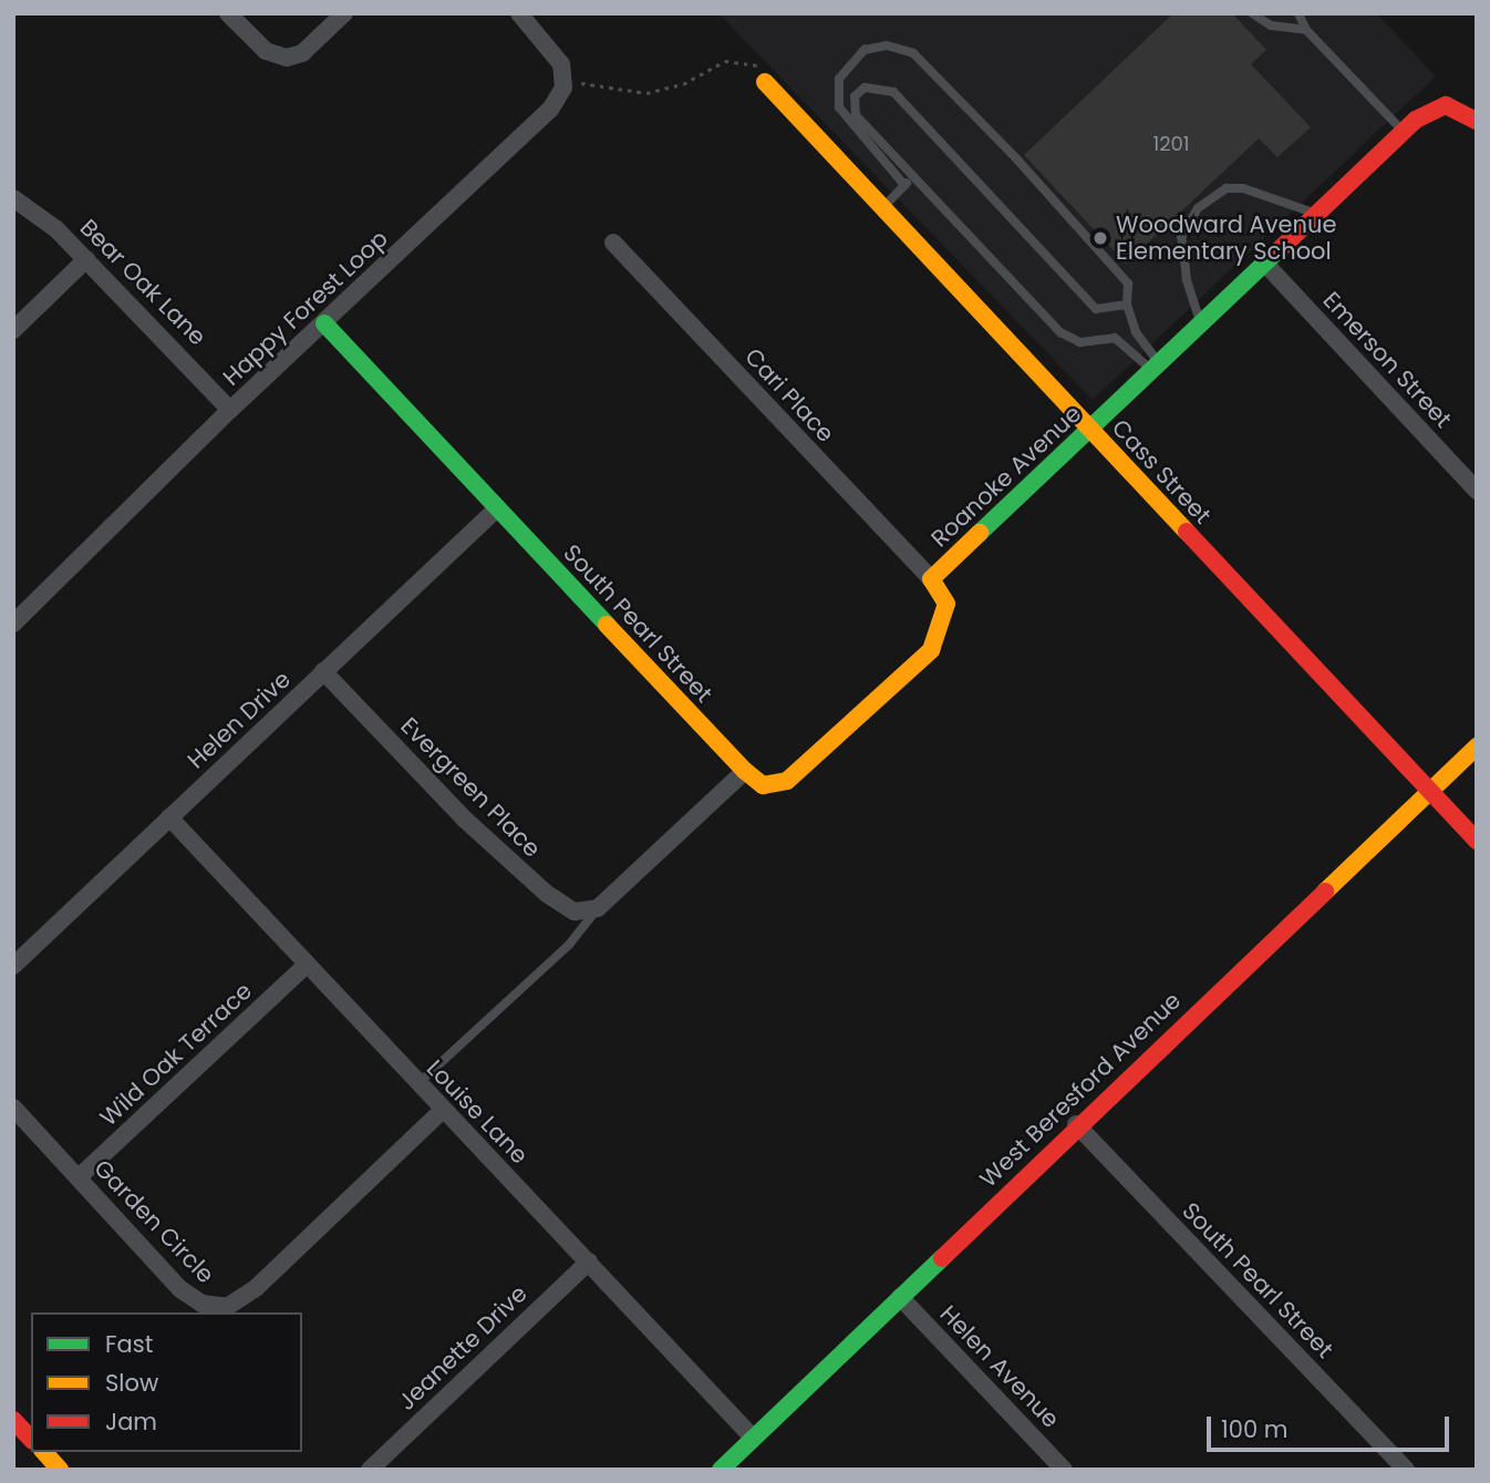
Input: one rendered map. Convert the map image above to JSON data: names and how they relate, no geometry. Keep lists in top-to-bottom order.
{
  "streets": {
    "street": [
      "Bear Oak Lane",
      "Happy Forest Loop",
      "Emerson Street",
      "Cari Place",
      "Cass Street",
      "Roanoke Avenue",
      "South Pearl Street",
      "Helen Drive",
      "Evergreen Place",
      "Wild Oak Terrace",
      "West Beresford Avenue",
      "Louise Lane",
      "Garden Circle",
      "Jeanette Drive",
      "Helen Avenue"
    ]
  },
  "crossings": [
    ["Bear Oak Lane", "Happy Forest Loop"],
    ["Happy Forest Loop", "South Pearl Street"],
    ["Emerson Street", "Roanoke Avenue"],
    ["Cari Place", "Roanoke Avenue"],
    ["Cass Street", "Roanoke Avenue"],
    ["Cass Street", "West Beresford Avenue"],
    ["Roanoke Avenue", "South Pearl Street"],
    ["South Pearl Street", "Helen Drive"],
    ["South Pearl Street", "West Beresford Avenue"],
    ["Helen Drive", "Evergreen Place"],
    ["Helen Drive", "Louise Lane"],
    ["Wild Oak Terrace", "Louise Lane"],
    ["Wild Oak Terrace", "Garden Circle"],
    ["West Beresford Avenue", "Louise Lane"],
    ["West Beresford Avenue", "Helen Avenue"],
    ["Louise Lane", "Garden Circle"],
    ["Louise Lane", "Jeanette Drive"]
  ],
  "places": ["Woodward Avenue Elementary School"],
  "house_numbers": ["1201"],
  "legend": ["Fast", "Slow", "Jam"],
  "scale_bar": "100 m"
}
